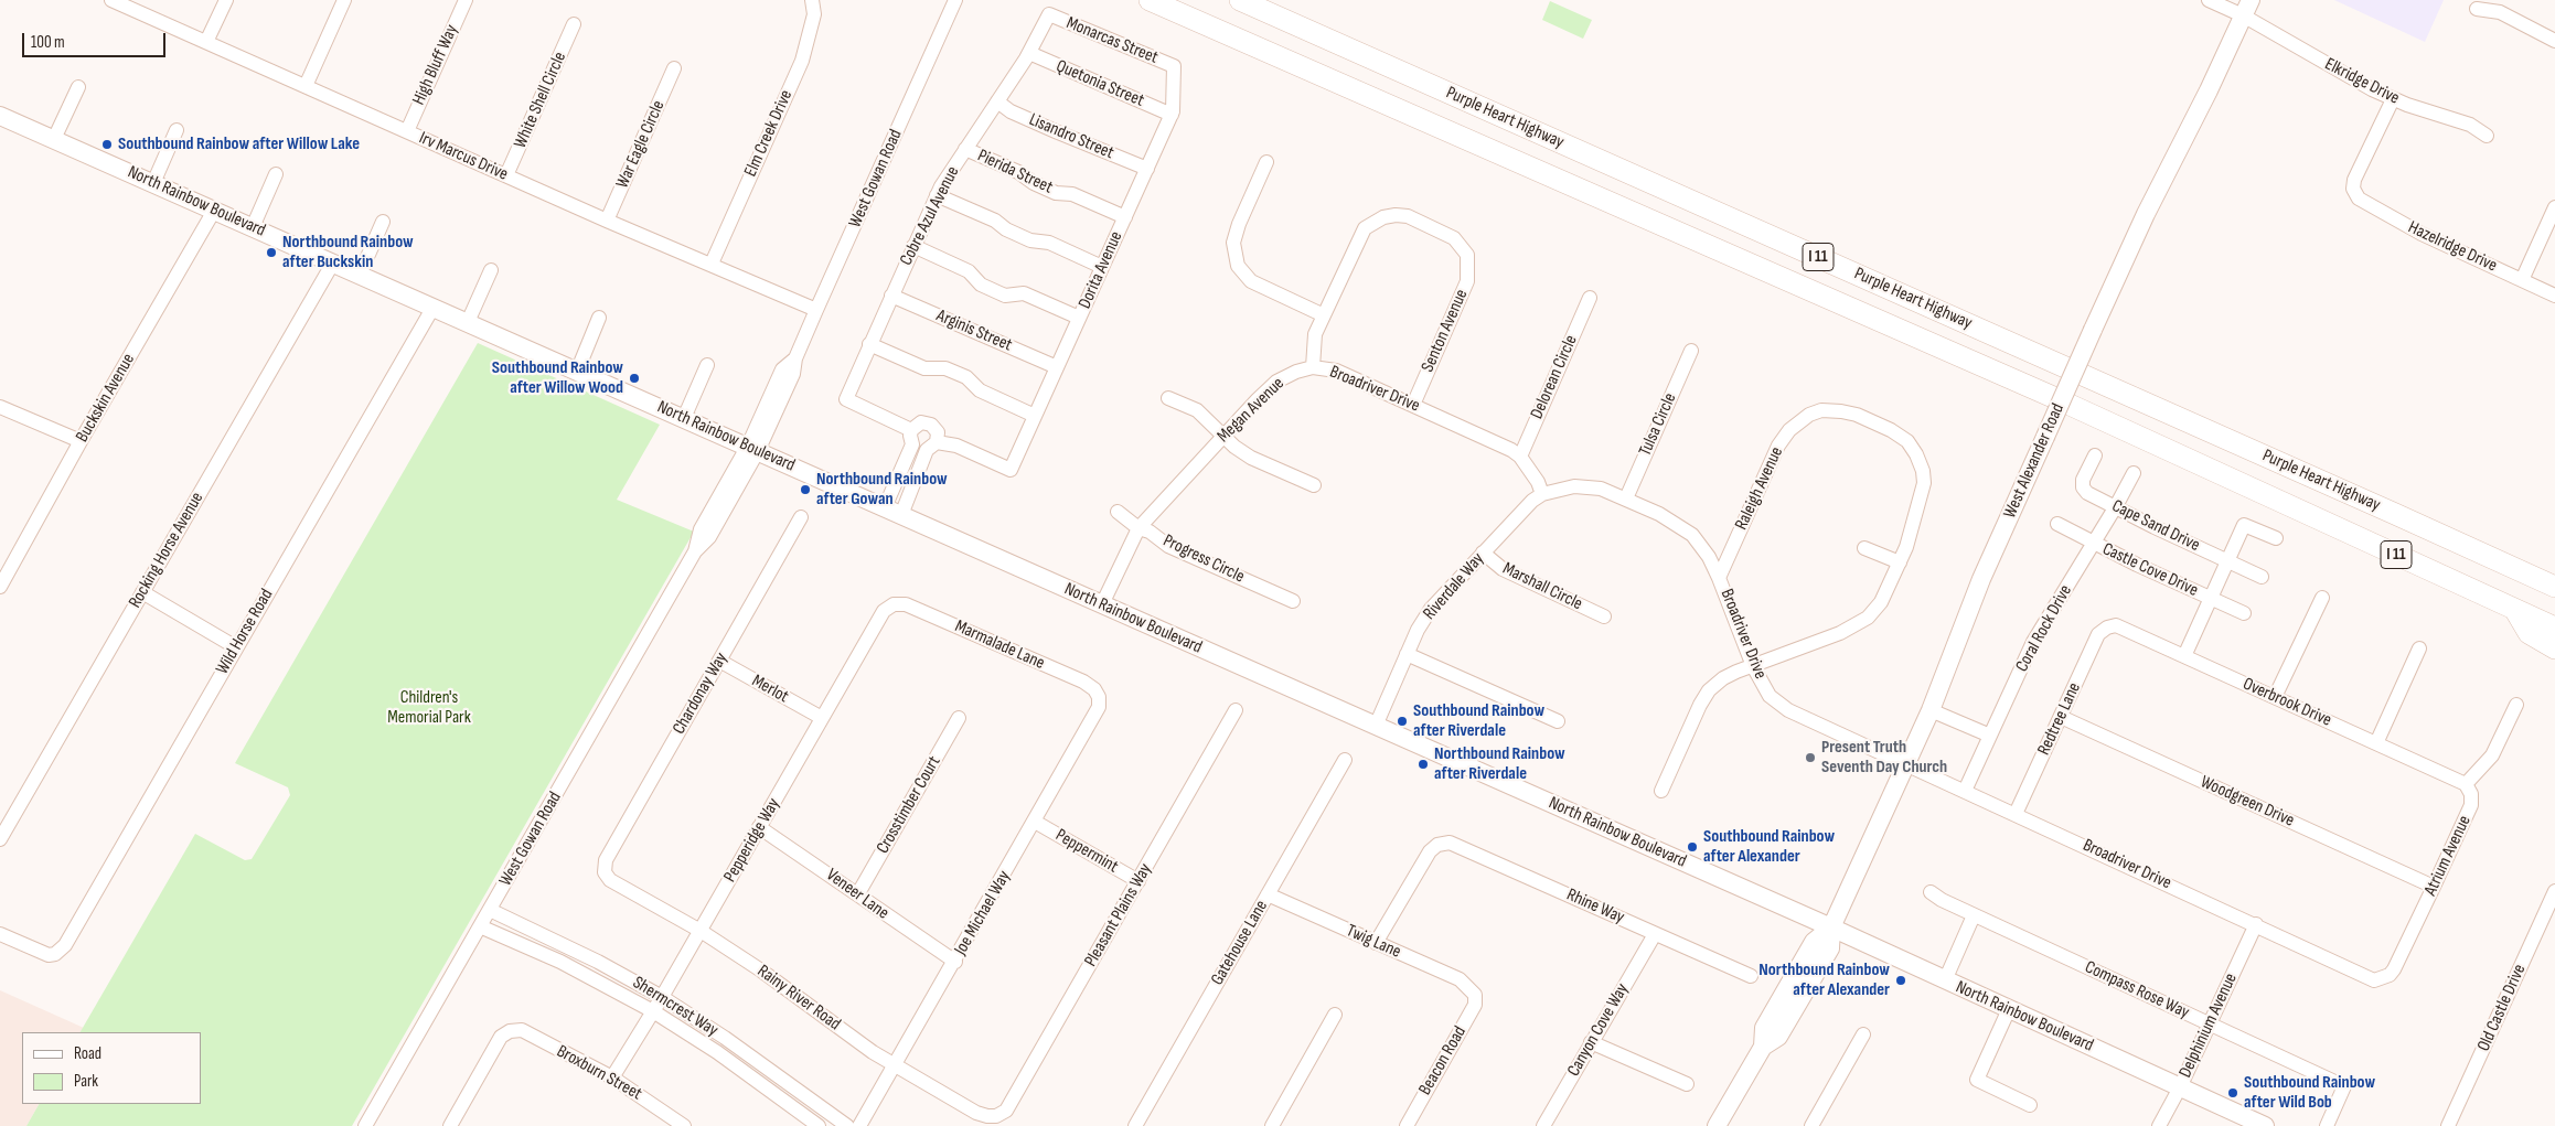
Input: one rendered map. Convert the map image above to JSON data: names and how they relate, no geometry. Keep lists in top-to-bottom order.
{
  "streets": {
    "highway": ["Purple Heart Highway", "I 11"],
    "main road": ["North Rainbow Boulevard", "West Alexander Road"],
    "street": [
      "Monarcas Street",
      "High Bluff Way",
      "Elkridge Drive",
      "Quetonia Street",
      "White Shell Circle",
      "Elm Creek Drive",
      "Lisandro Street",
      "War Eagle Circle",
      "Irv Marcus Drive",
      "Pierida Street",
      "West Gowan Road",
      "Cobre Azul Avenue",
      "Hazelridge Drive",
      "Dorita Avenue",
      "Arginis Street",
      "Senton Avenue",
      "Delorean Circle",
      "Broadriver Drive",
      "Buckskin Avenue",
      "Megan Avenue",
      "Tulsa Circle",
      "Raleigh Avenue",
      "Cape Sand Drive",
      "Rocking Horse Avenue",
      "Progress Circle",
      "Castle Cove Drive",
      "Riverdale Way",
      "Marshall Circle",
      "Coral Rock Drive",
      "Wild Horse Road",
      "Marmalade Lane",
      "Merlot",
      "Chardonay Way",
      "Overbrook Drive",
      "Redtree Lane",
      "Woodgreen Drive",
      "Crosstimber Court",
      "Pepperidge Way",
      "Peppermint",
      "Atrium Avenue",
      "Veneer Lane",
      "Rhine Way",
      "Joe Michael Way",
      "Pleasant Plains Way",
      "Twig Lane",
      "Gatehouse Lane",
      "Compass Rose Way",
      "Rainy River Road",
      "Shermcrest Way",
      "Old Castle Drive",
      "Delphinium Avenue",
      "Canyon Cove Way",
      "Beacon Road",
      "Broxburn Street"
    ]
  },
  "crossings": [
    ["Monarcas Street", "Cobre Azul Avenue"],
    ["Monarcas Street", "Dorita Avenue"],
    ["High Bluff Way", "Irv Marcus Drive"],
    ["Elkridge Drive", "Hazelridge Drive"],
    ["Elkridge Drive", "West Alexander Road"],
    ["Quetonia Street", "Cobre Azul Avenue"],
    ["Quetonia Street", "Dorita Avenue"],
    ["White Shell Circle", "Irv Marcus Drive"],
    ["Elm Creek Drive", "Irv Marcus Drive"],
    ["Lisandro Street", "Cobre Azul Avenue"],
    ["Lisandro Street", "Dorita Avenue"],
    ["War Eagle Circle", "Irv Marcus Drive"],
    ["Irv Marcus Drive", "West Gowan Road"],
    ["Pierida Street", "Cobre Azul Avenue"],
    ["Pierida Street", "Dorita Avenue"],
    ["West Gowan Road", "North Rainbow Boulevard"],
    ["West Gowan Road", "Shermcrest Way"],
    ["North Rainbow Boulevard", "Buckskin Avenue"],
    ["North Rainbow Boulevard", "Megan Avenue"],
    ["North Rainbow Boulevard", "West Alexander Road"],
    ["North Rainbow Boulevard", "Rocking Horse Avenue"],
    ["North Rainbow Boulevard", "Riverdale Way"],
    ["North Rainbow Boulevard", "Wild Horse Road"],
    ["North Rainbow Boulevard", "Delphinium Avenue"],
    ["Cobre Azul Avenue", "Arginis Street"],
    ["Dorita Avenue", "Arginis Street"],
    ["Senton Avenue", "Broadriver Drive"],
    ["Delorean Circle", "Broadriver Drive"],
    ["Broadriver Drive", "Megan Avenue"],
    ["Broadriver Drive", "Tulsa Circle"],
    ["Broadriver Drive", "West Alexander Road"],
    ["Broadriver Drive", "Raleigh Avenue"],
    ["Broadriver Drive", "Riverdale Way"],
    ["Broadriver Drive", "Coral Rock Drive"],
    ["Broadriver Drive", "Redtree Lane"],
    ["Broadriver Drive", "Atrium Avenue"],
    ["Broadriver Drive", "Delphinium Avenue"],
    ["Megan Avenue", "Progress Circle"],
    ["Cape Sand Drive", "Coral Rock Drive"],
    ["Castle Cove Drive", "Coral Rock Drive"],
    ["Riverdale Way", "Marshall Circle"],
    ["Marmalade Lane", "Pepperidge Way"],
    ["Marmalade Lane", "Joe Michael Way"],
    ["Merlot", "Chardonay Way"],
    ["Merlot", "Pepperidge Way"],
    ["Chardonay Way", "Rainy River Road"],
    ["Overbrook Drive", "Redtree Lane"],
    ["Overbrook Drive", "Atrium Avenue"],
    ["Redtree Lane", "Woodgreen Drive"],
    ["Woodgreen Drive", "Atrium Avenue"],
    ["Crosstimber Court", "Veneer Lane"],
    ["Pepperidge Way", "Veneer Lane"],
    ["Pepperidge Way", "Rainy River Road"],
    ["Pepperidge Way", "Shermcrest Way"],
    ["Pepperidge Way", "Broxburn Street"],
    ["Peppermint", "Joe Michael Way"],
    ["Peppermint", "Pleasant Plains Way"],
    ["Veneer Lane", "Joe Michael Way"],
    ["Rhine Way", "Twig Lane"],
    ["Rhine Way", "Canyon Cove Way"],
    ["Joe Michael Way", "Rainy River Road"],
    ["Pleasant Plains Way", "Rainy River Road"],
    ["Twig Lane", "Gatehouse Lane"],
    ["Twig Lane", "Beacon Road"],
    ["Compass Rose Way", "Delphinium Avenue"]
  ],
  "parks": ["Children's Memorial Park"],
  "places": [
    "Southbound Rainbow after Willow Lake",
    "Northbound Rainbow after Buckskin",
    "Southbound Rainbow after Willow Wood",
    "Northbound Rainbow after Gowan",
    "Southbound Rainbow after Riverdale",
    "Present Truth Seventh Day Church",
    "Northbound Rainbow after Riverdale",
    "Southbound Rainbow after Alexander",
    "Northbound Rainbow after Alexander",
    "Southbound Rainbow after Wild Bob"
  ],
  "legend": ["Road", "Park"],
  "scale_bar": "100 m"
}
